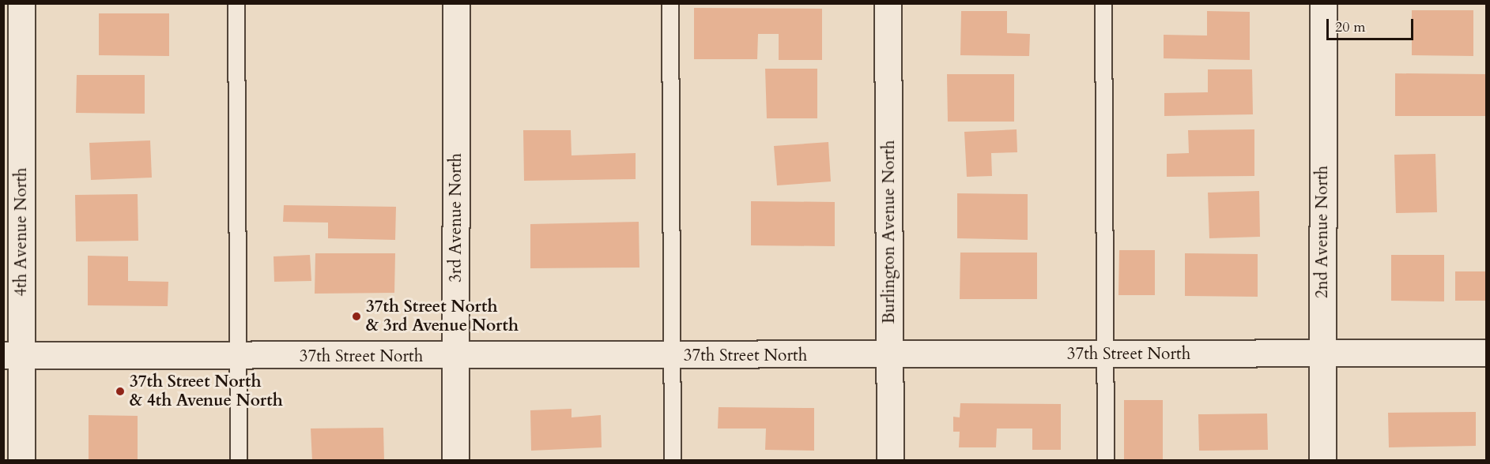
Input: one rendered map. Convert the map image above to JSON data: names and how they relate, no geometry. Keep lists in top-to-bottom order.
{
  "streets": {
    "street": [
      "3rd Avenue North",
      "4th Avenue North",
      "Burlington Avenue North",
      "2nd Avenue North",
      "37th Street North"
    ]
  },
  "crossings": [
    ["3rd Avenue North", "37th Street North"],
    ["4th Avenue North", "37th Street North"],
    ["Burlington Avenue North", "37th Street North"],
    ["2nd Avenue North", "37th Street North"]
  ],
  "places": ["37th Street North & 3rd Avenue North", "37th Street North & 4th Avenue North"],
  "scale_bar": "20 m"
}
